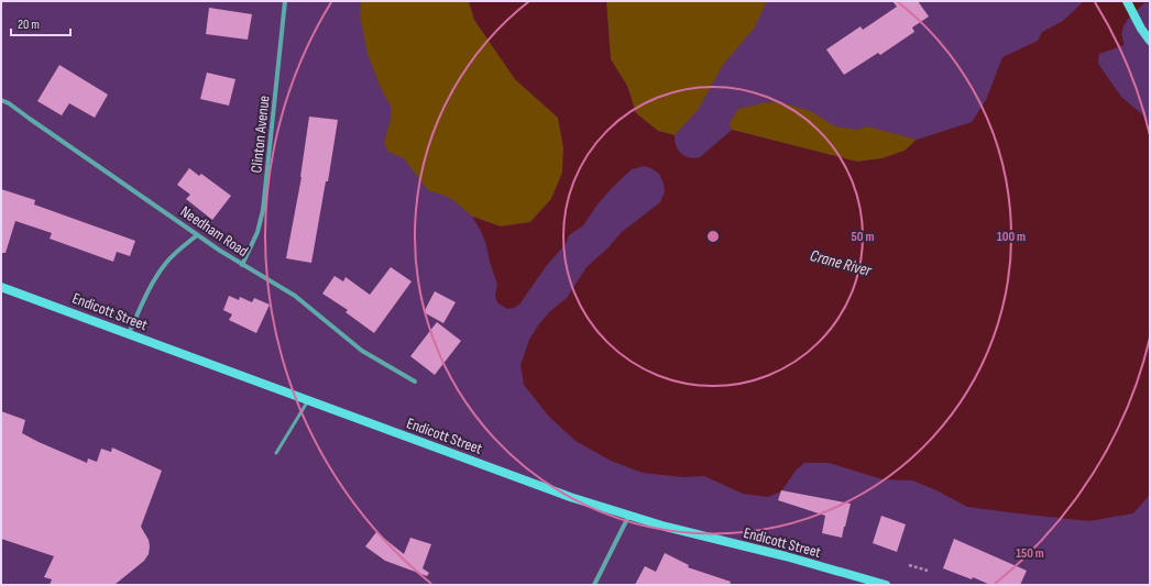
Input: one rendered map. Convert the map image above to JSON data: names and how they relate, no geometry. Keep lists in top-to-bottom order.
{
  "streets": {
    "main road": ["Endicott Street"],
    "street": ["Clinton Avenue", "Needham Road"]
  },
  "crossings": [
    ["Clinton Avenue", "Needham Road"]
  ],
  "water": ["Crane River"],
  "scale_bar": "20 m",
  "rings": ["50 m", "100 m", "150 m"]
}
